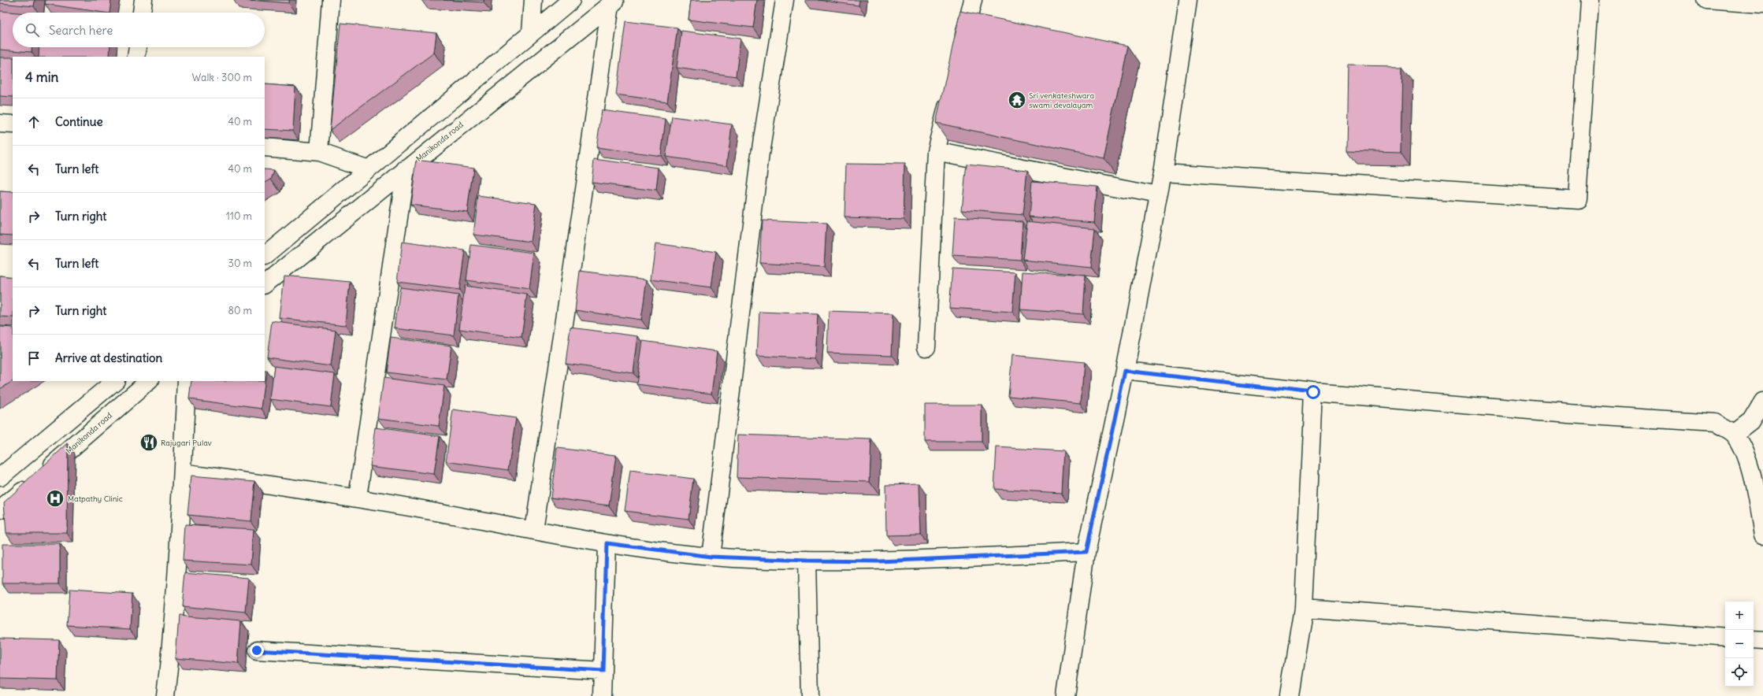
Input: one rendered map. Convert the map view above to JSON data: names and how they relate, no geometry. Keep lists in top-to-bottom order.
{
  "streets": {
    "street": ["Manikonda road"]
  },
  "places": {
    "temple": ["Sri venkateshwara swami devalayam"],
    "restaurant": ["Rajugari Pulav"],
    "hospital": ["Matpathy Clinic"]
  },
  "page": {
    "search": "Search here",
    "heading": ["4 min", "Walk · 300 m"],
    "list": [
      ["Continue", "40 m"],
      ["Turn left", "40 m"],
      ["Turn right", "110 m"],
      ["Turn left", "30 m"],
      ["Turn right", "80 m"],
      "Arrive at destination"
    ],
    "map_buttons": ["+", "−"]
  }
}
